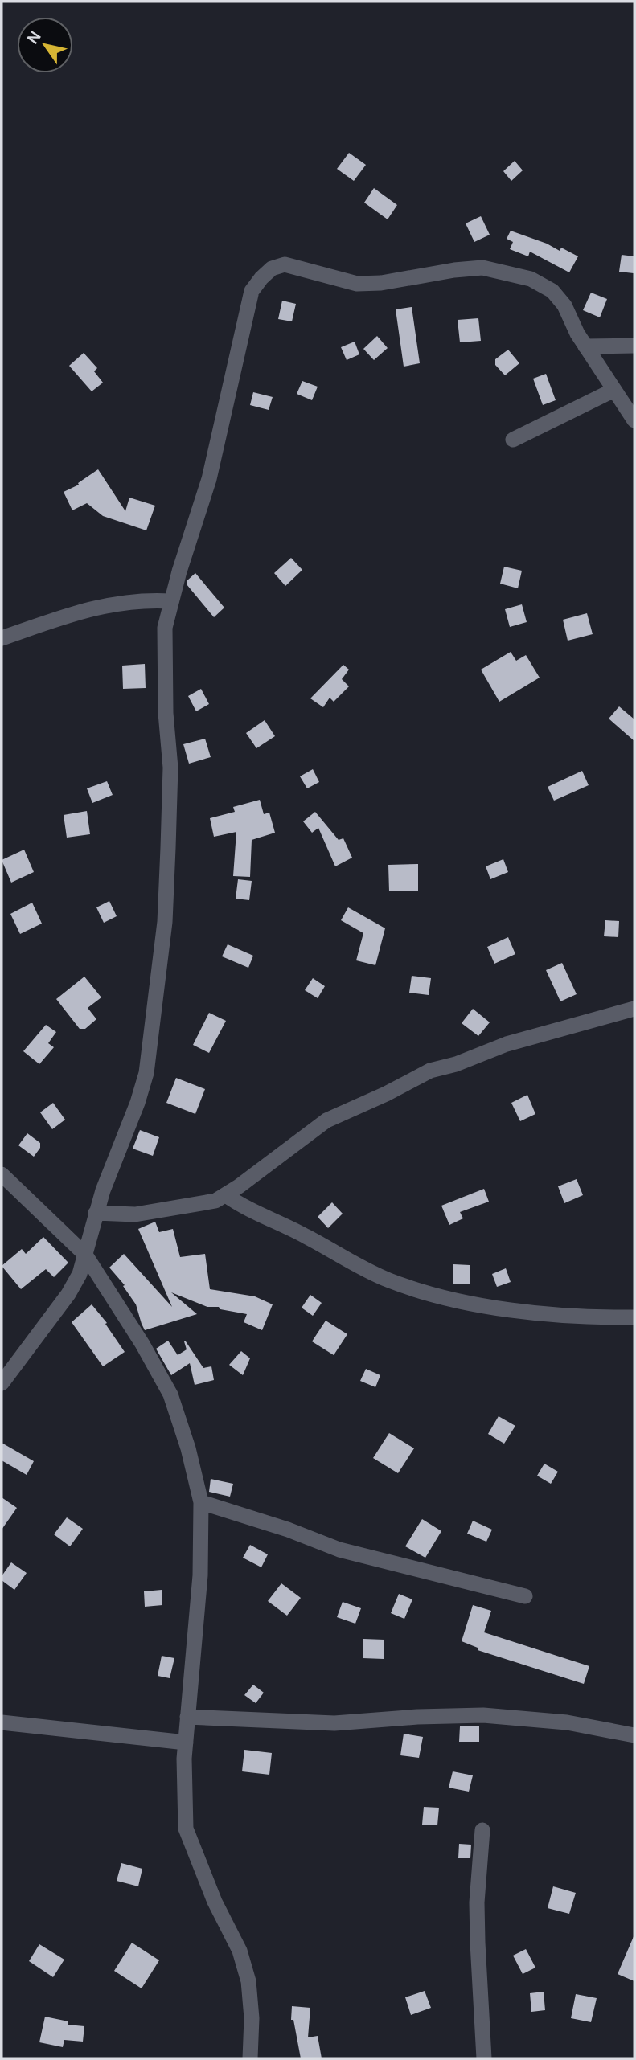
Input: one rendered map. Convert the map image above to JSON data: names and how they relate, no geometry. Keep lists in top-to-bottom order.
{
  "north": "top left"
}
